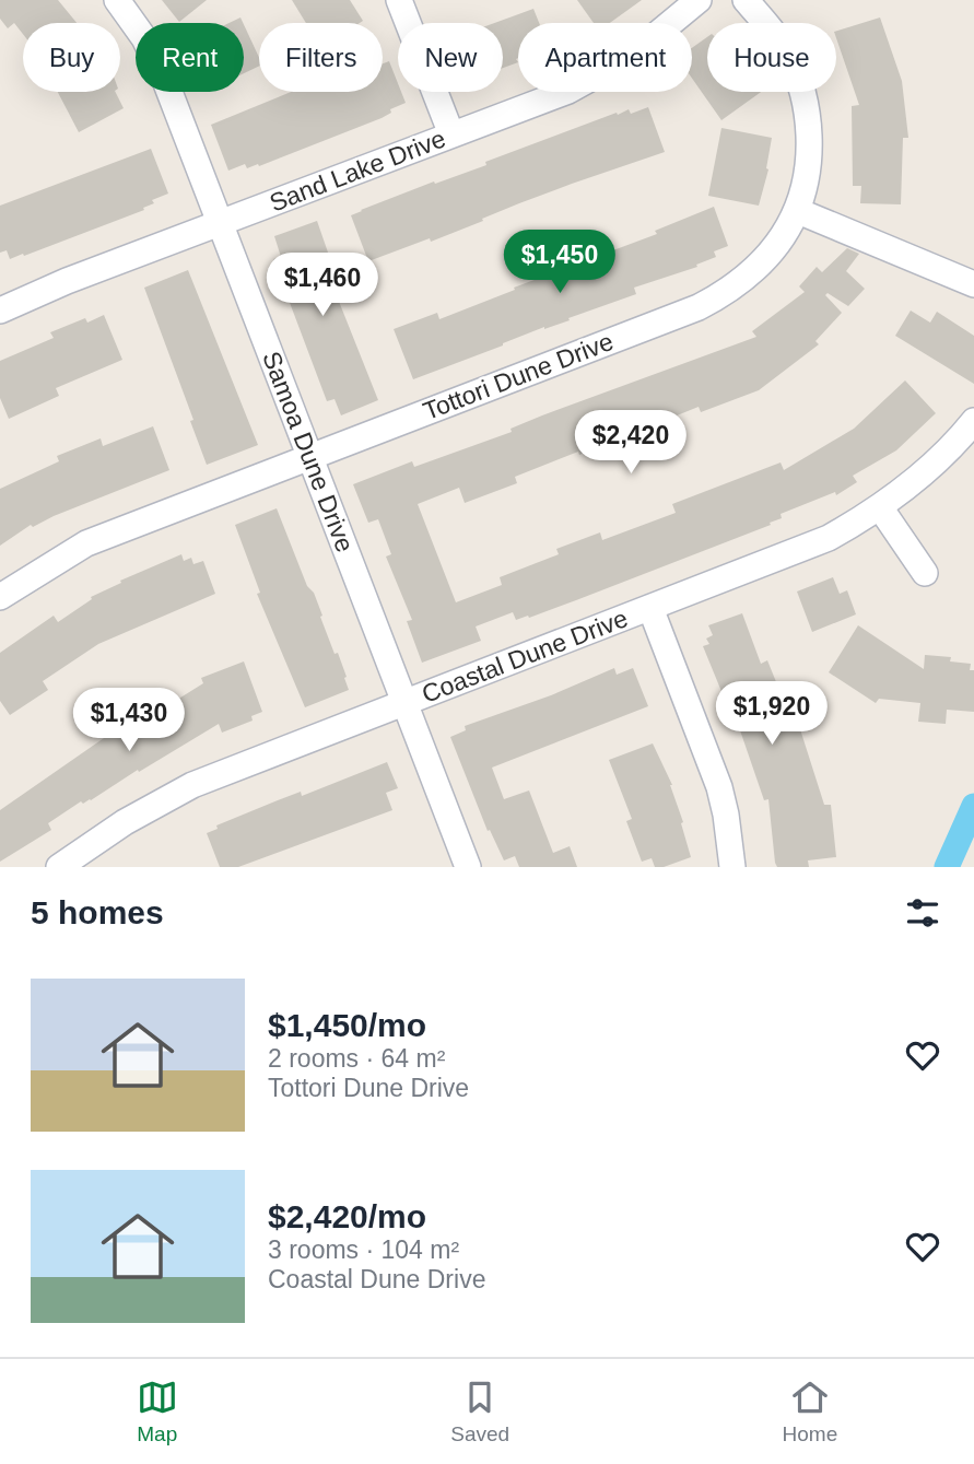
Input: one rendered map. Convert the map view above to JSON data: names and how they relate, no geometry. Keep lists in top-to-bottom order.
{
  "streets": {
    "street": [
      "Sand Lake Drive",
      "Tottori Dune Drive",
      "Samoa Dune Drive",
      "Coastal Dune Drive"
    ]
  },
  "crossings": [
    ["Sand Lake Drive", "Samoa Dune Drive"],
    ["Tottori Dune Drive", "Samoa Dune Drive"],
    ["Samoa Dune Drive", "Coastal Dune Drive"]
  ],
  "page": {
    "chip": [
      "Buy",
      "Rent",
      "Filters",
      "New",
      "Apartment",
      "House"
    ],
    "price": [
      "$1,450",
      "$1,460",
      "$2,420",
      "$1,920",
      "$1,430"
    ],
    "heading": "5 homes",
    "list": [
      {
        "name": "$1,450/mo",
        "note": "2 rooms · 64 m² · Tottori Dune Drive"
      },
      {
        "name": "$2,420/mo",
        "note": "3 rooms · 104 m² · Coastal Dune Drive"
      }
    ],
    "tabs": ["Map", "Saved", "Home"]
  }
}
